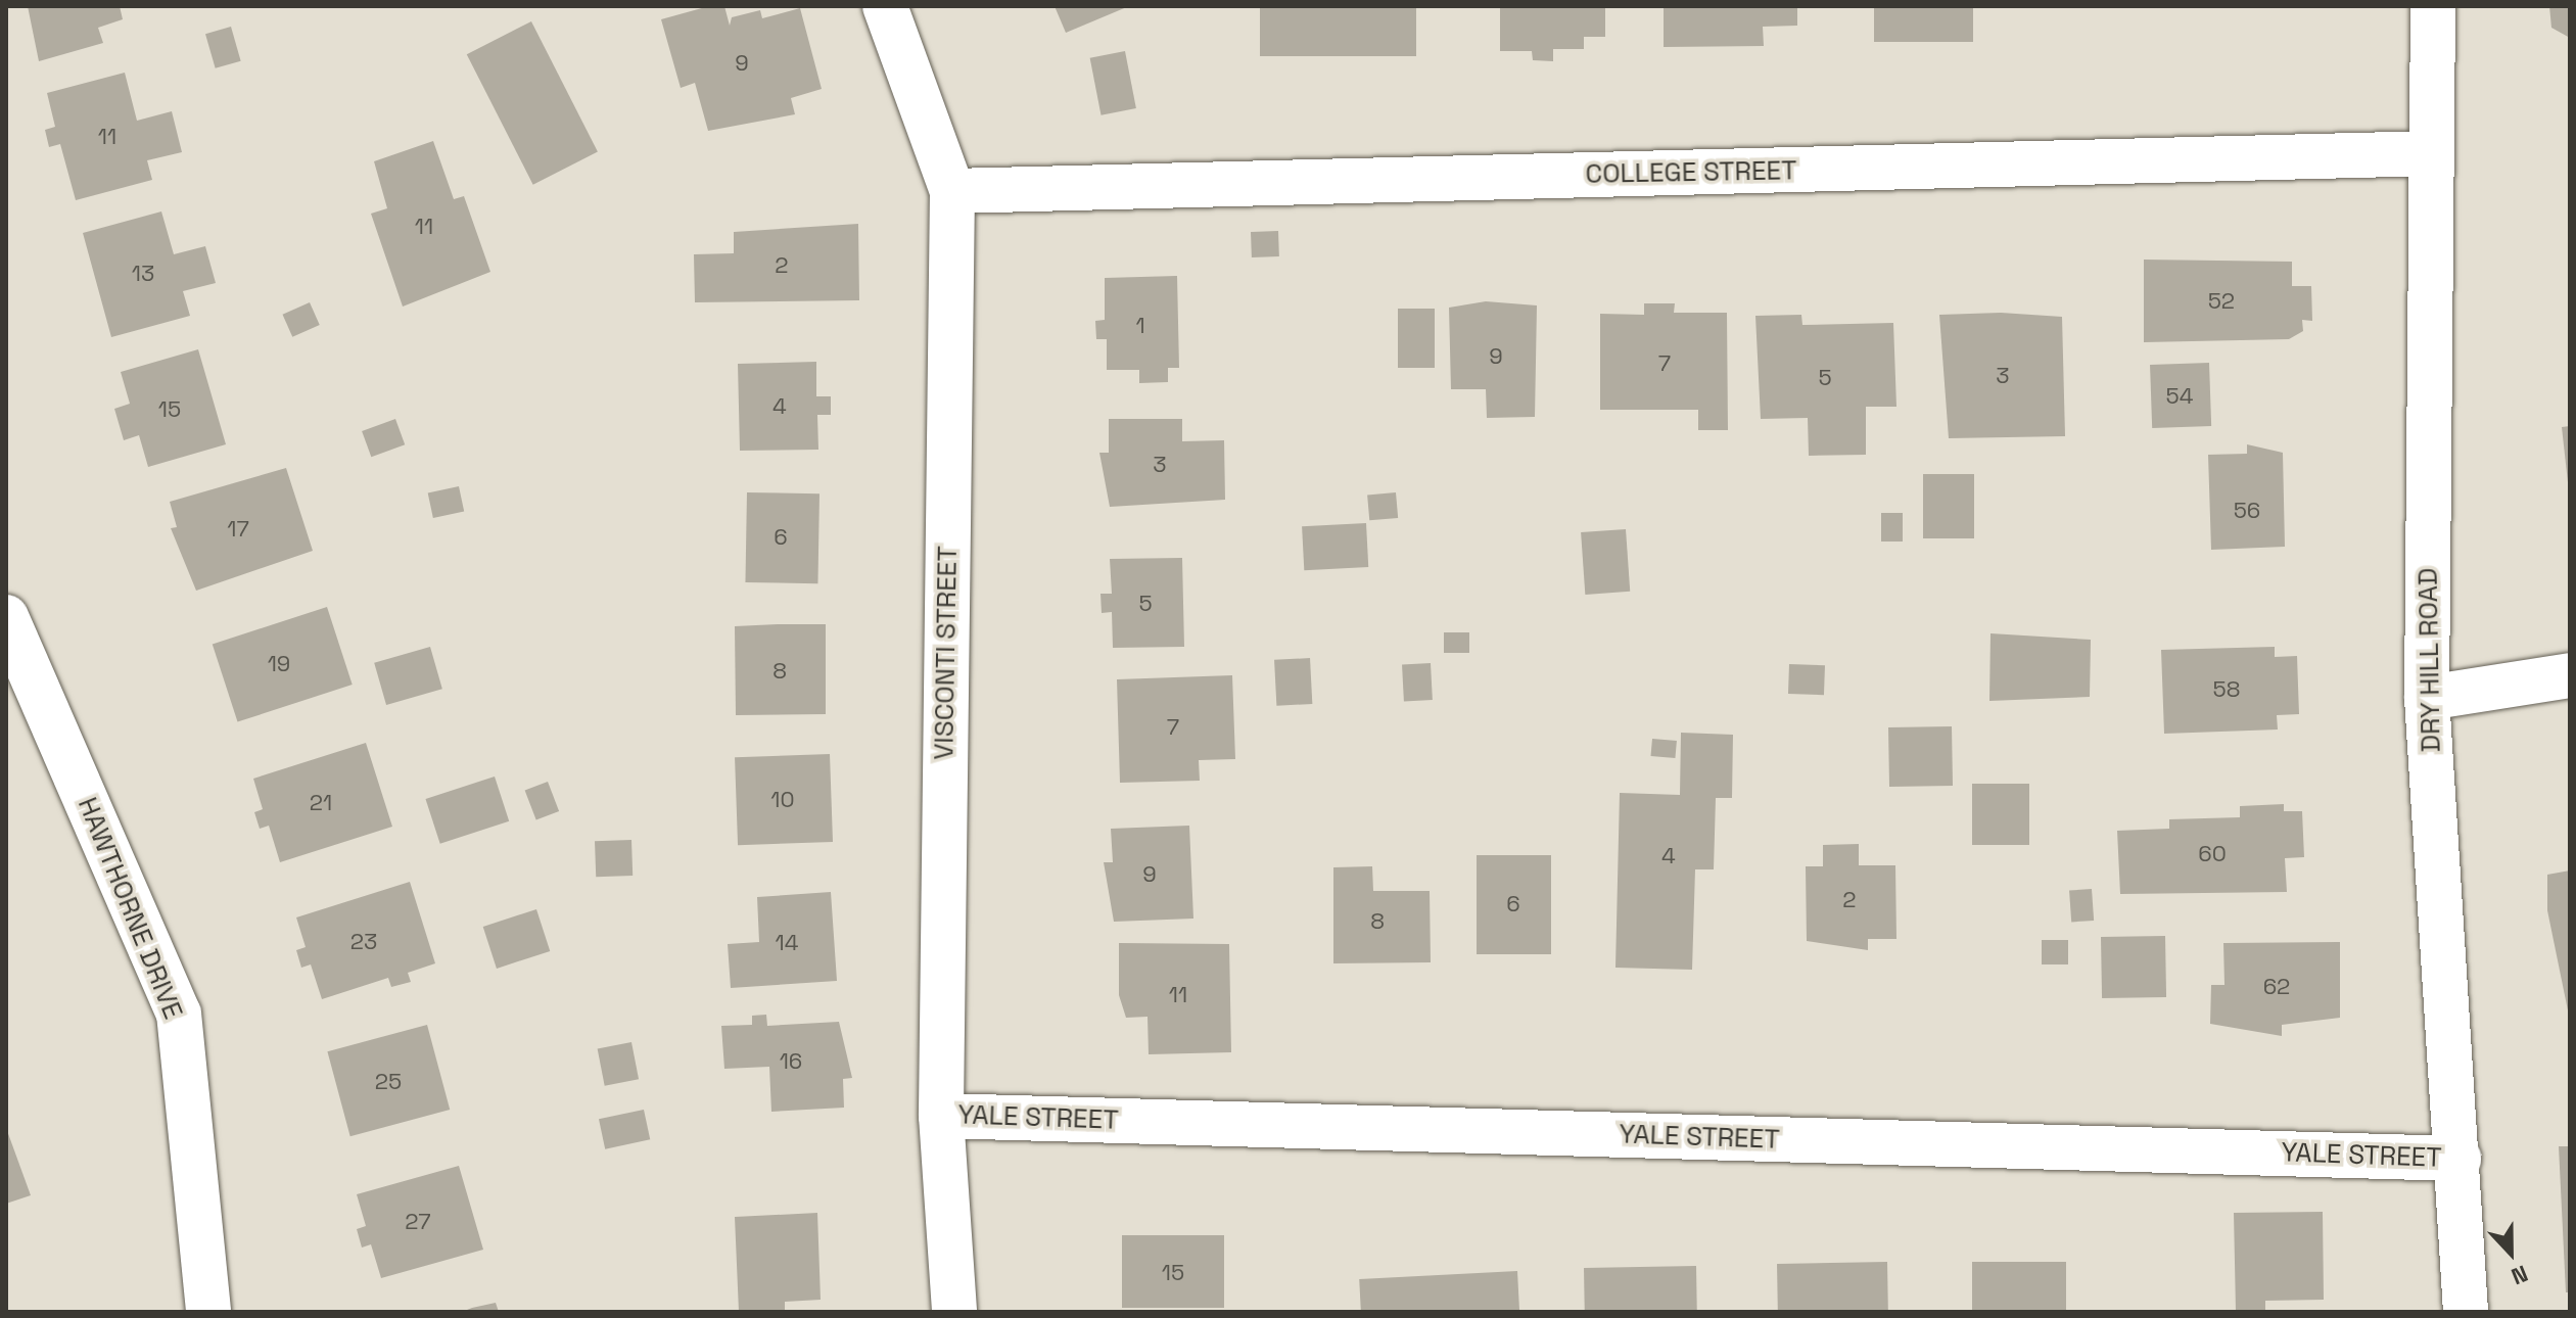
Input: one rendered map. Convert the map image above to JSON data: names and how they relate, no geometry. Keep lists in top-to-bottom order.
{
  "streets": {
    "street": [
      "COLLEGE STREET",
      "VISCONTI STREET",
      "DRY HILL ROAD",
      "HAWTHORNE DRIVE",
      "YALE STREET"
    ]
  },
  "crossings": [
    ["COLLEGE STREET", "VISCONTI STREET"],
    ["COLLEGE STREET", "DRY HILL ROAD"],
    ["VISCONTI STREET", "YALE STREET"],
    ["DRY HILL ROAD", "YALE STREET"]
  ],
  "house_numbers": [
    "9",
    "11",
    "11",
    "2",
    "13",
    "52",
    "1",
    "9",
    "7",
    "3",
    "5",
    "54",
    "4",
    "15",
    "3",
    "56",
    "17",
    "6",
    "5",
    "19",
    "8",
    "58",
    "7",
    "10",
    "21",
    "60",
    "4",
    "9",
    "2",
    "6",
    "8",
    "23",
    "14",
    "62",
    "11",
    "16",
    "25",
    "27",
    "15"
  ],
  "north": "bottom"
}
